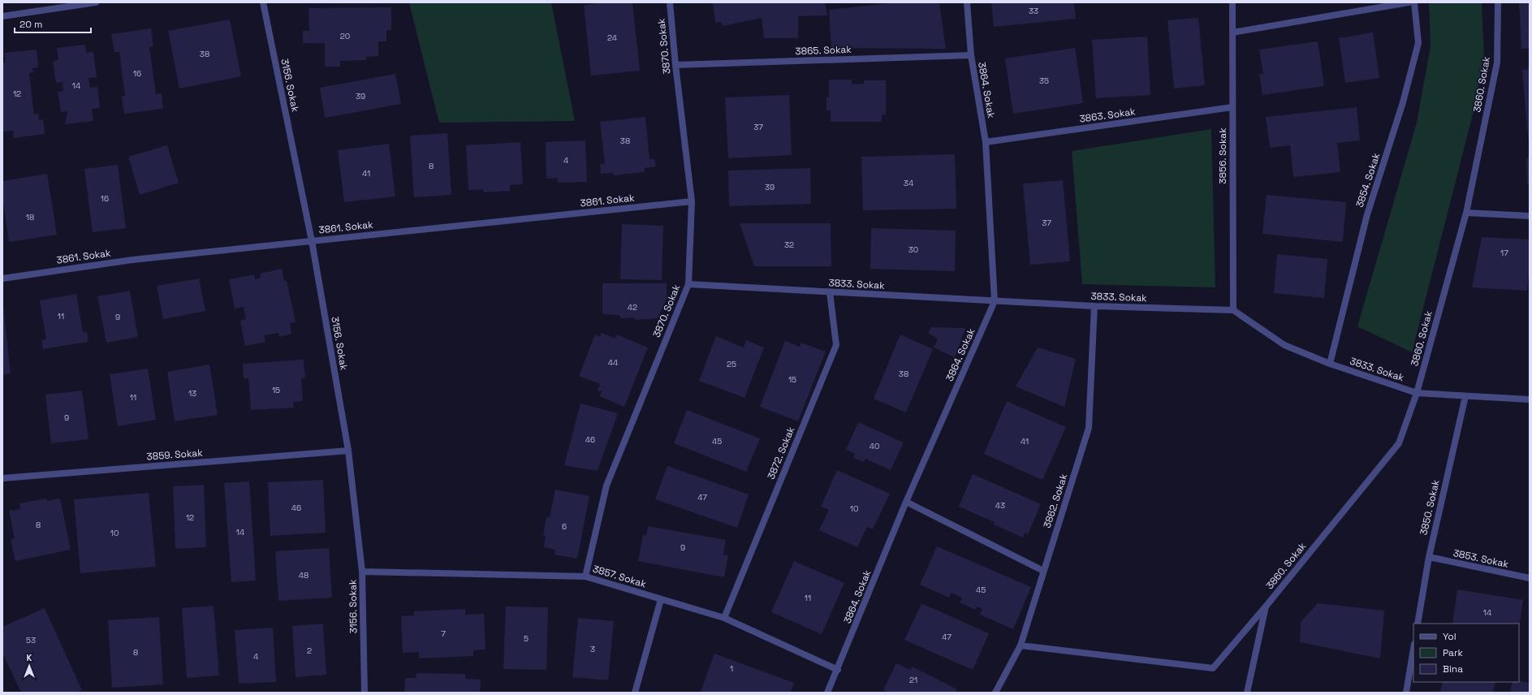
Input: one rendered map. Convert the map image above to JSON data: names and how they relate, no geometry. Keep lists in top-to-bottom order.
{
  "streets": {
    "street": [
      "3870. Sokak",
      "3865. Sokak",
      "3860. Sokak",
      "3156. Sokak",
      "3864. Sokak",
      "3863. Sokak",
      "3856. Sokak",
      "3854. Sokak",
      "3861. Sokak",
      "3833. Sokak",
      "3872. Sokak",
      "3859. Sokak",
      "3862. Sokak",
      "3850. Sokak",
      "3853. Sokak",
      "3857. Sokak"
    ]
  },
  "crossings": [
    ["3870. Sokak", "3865. Sokak"],
    ["3870. Sokak", "3861. Sokak"],
    ["3870. Sokak", "3833. Sokak"],
    ["3870. Sokak", "3857. Sokak"],
    ["3865. Sokak", "3864. Sokak"],
    ["3860. Sokak", "3833. Sokak"],
    ["3156. Sokak", "3861. Sokak"],
    ["3156. Sokak", "3859. Sokak"],
    ["3156. Sokak", "3857. Sokak"],
    ["3864. Sokak", "3863. Sokak"],
    ["3864. Sokak", "3833. Sokak"],
    ["3864. Sokak", "3857. Sokak"],
    ["3863. Sokak", "3856. Sokak"],
    ["3856. Sokak", "3833. Sokak"],
    ["3854. Sokak", "3833. Sokak"],
    ["3833. Sokak", "3872. Sokak"],
    ["3833. Sokak", "3862. Sokak"],
    ["3833. Sokak", "3850. Sokak"],
    ["3872. Sokak", "3857. Sokak"],
    ["3850. Sokak", "3853. Sokak"]
  ],
  "house_numbers": [
    "33",
    "20",
    "24",
    "38",
    "16",
    "35",
    "14",
    "12",
    "39",
    "37",
    "38",
    "4",
    "8",
    "41",
    "34",
    "39",
    "16",
    "18",
    "37",
    "32",
    "30",
    "17",
    "42",
    "11",
    "9",
    "44",
    "25",
    "38",
    "15",
    "15",
    "13",
    "11",
    "9",
    "46",
    "45",
    "41",
    "40",
    "47",
    "43",
    "46",
    "10",
    "12",
    "8",
    "6",
    "14",
    "10",
    "9",
    "48",
    "45",
    "11",
    "14",
    "7",
    "47",
    "5",
    "53",
    "3",
    "2",
    "8",
    "4",
    "1",
    "21"
  ],
  "legend": ["Yol", "Park", "Bina"],
  "scale_bar": "20 m",
  "north": "top"
}
